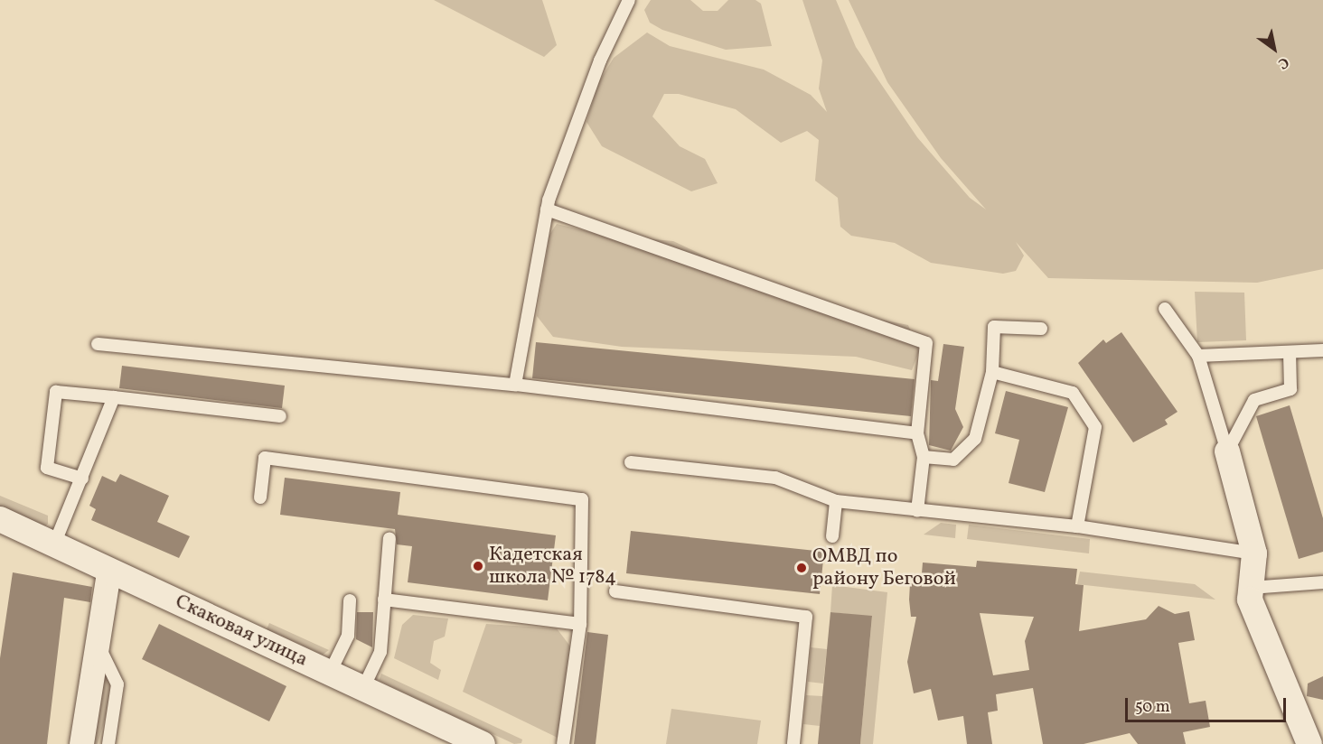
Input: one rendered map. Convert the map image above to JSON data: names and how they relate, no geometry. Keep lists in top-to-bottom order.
{
  "streets": {
    "street": ["Скаковая улица"]
  },
  "places": ["Кадетская школа № 1784", "ОМВД по району Беговой"],
  "scale_bar": "50 m",
  "north": "bottom right"
}
